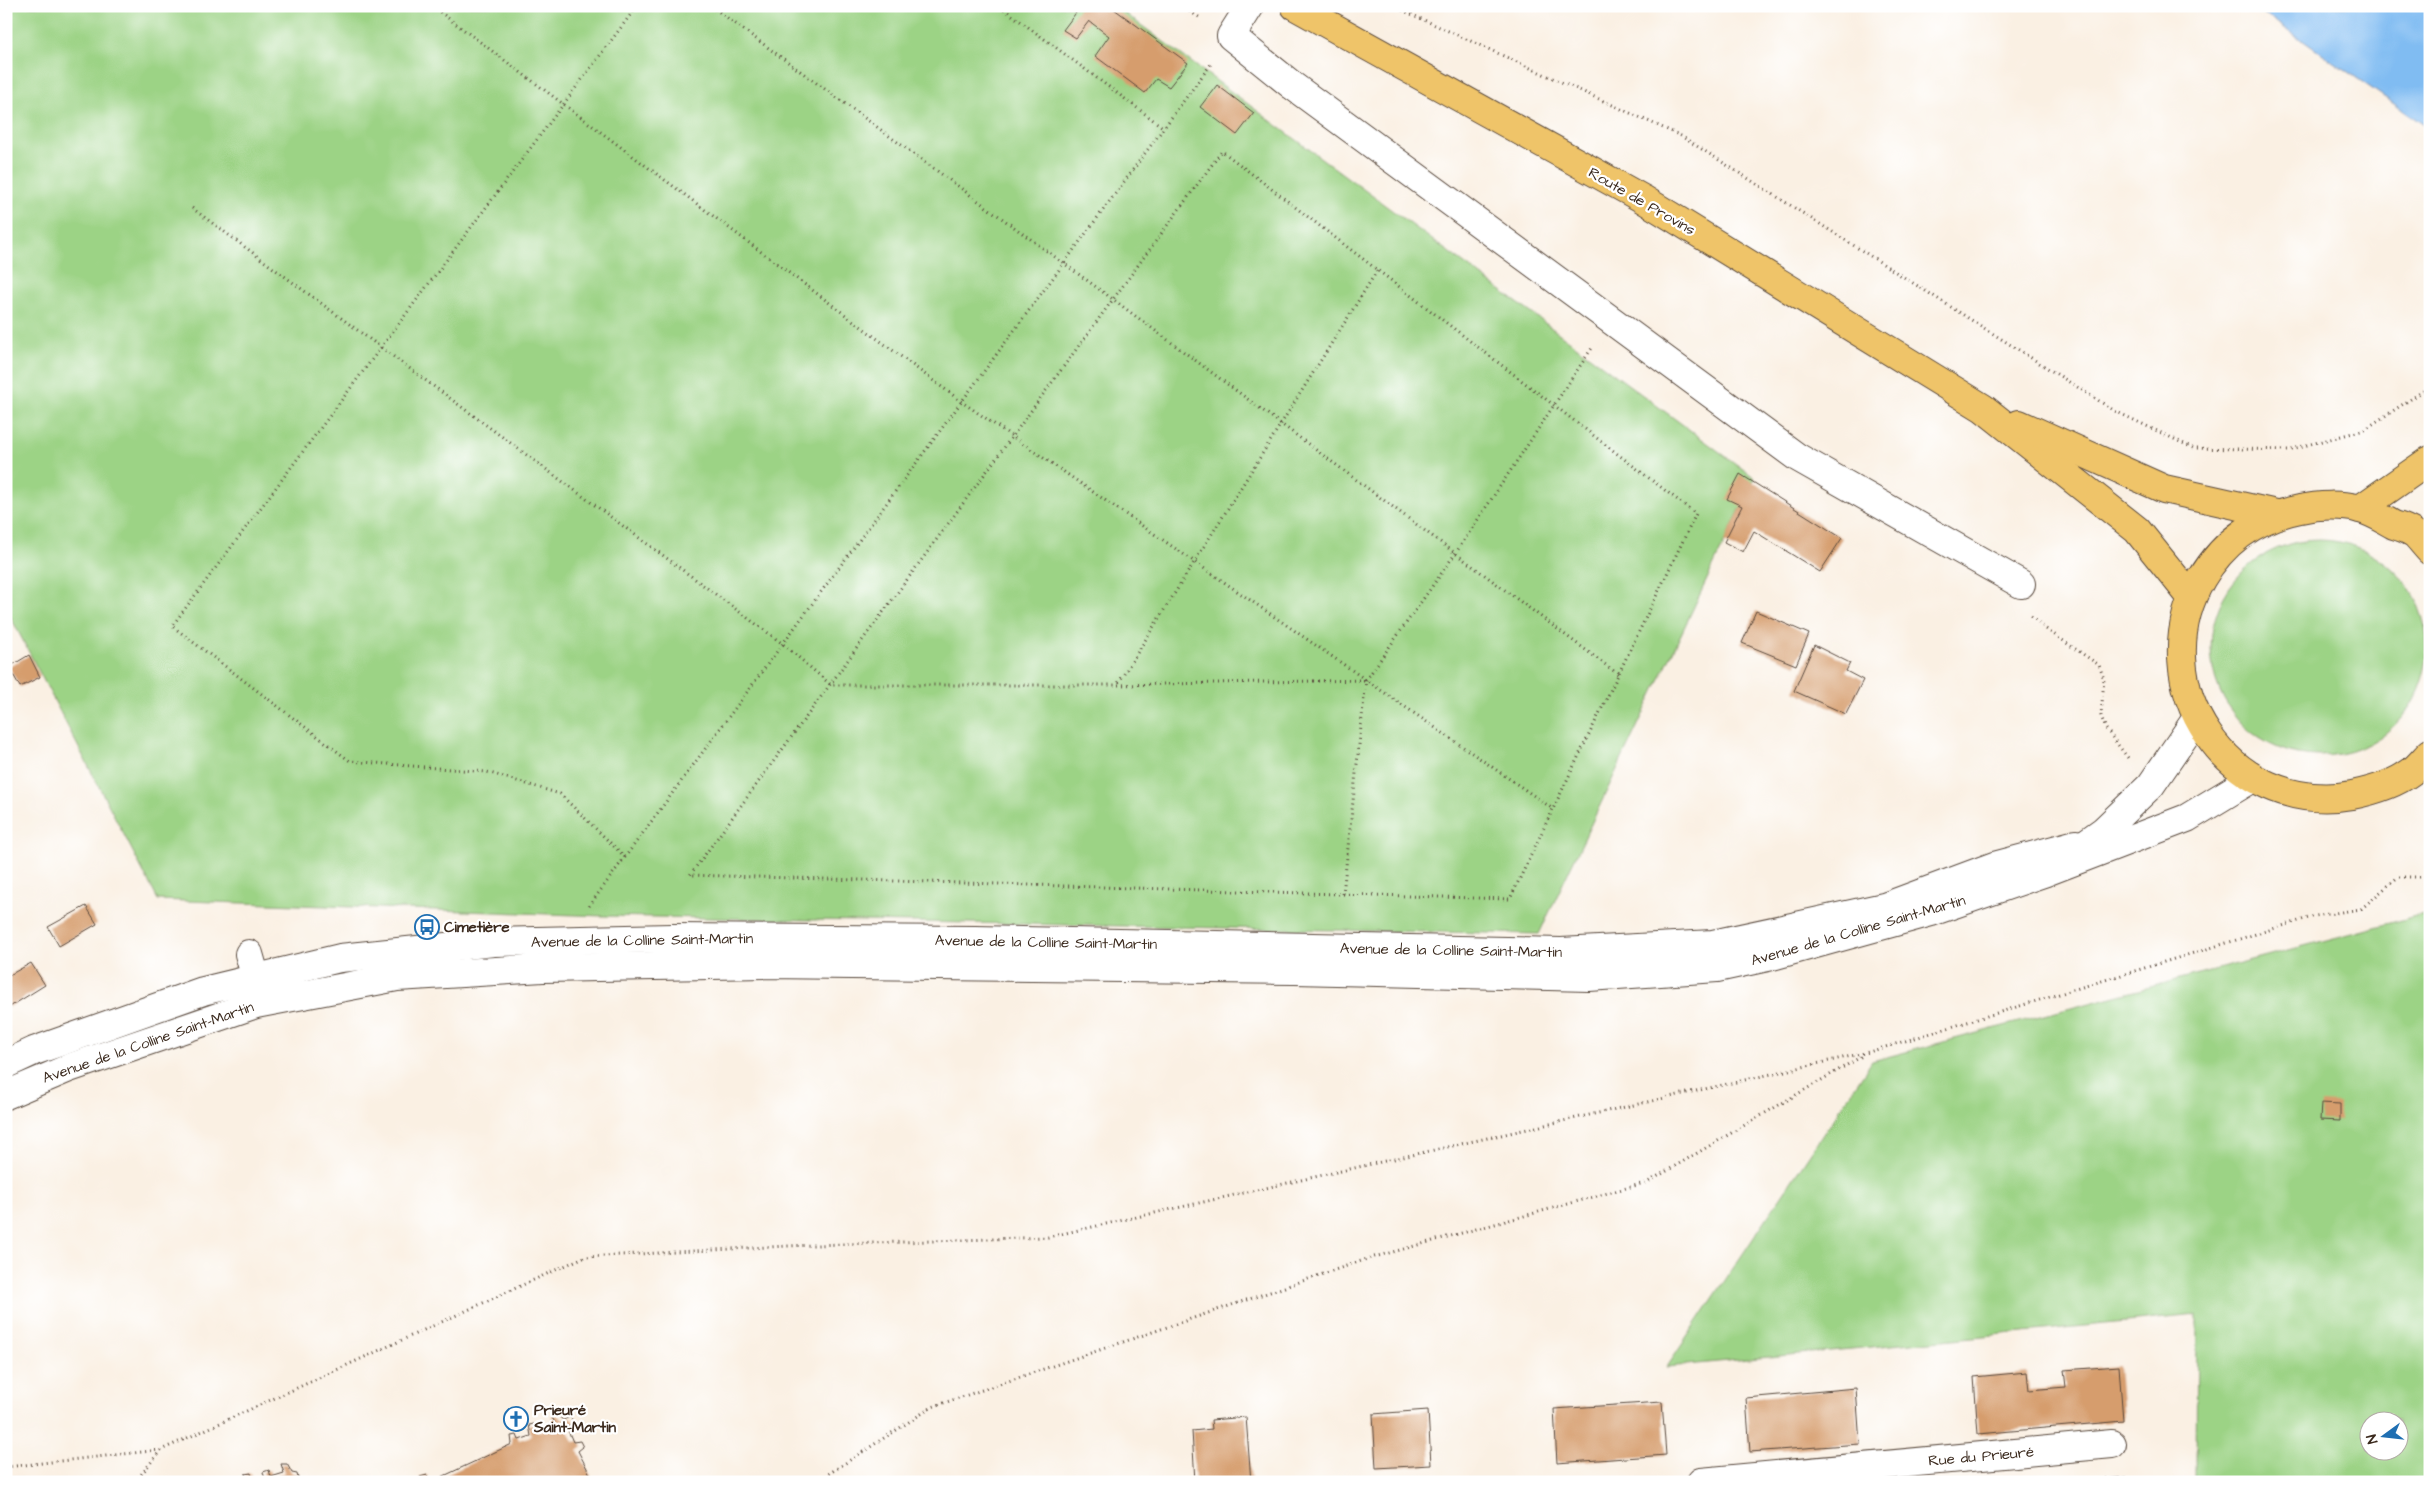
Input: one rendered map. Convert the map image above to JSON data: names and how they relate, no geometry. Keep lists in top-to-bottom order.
{
  "streets": {
    "main road": ["Route de Provins"],
    "street": ["Avenue de la Colline Saint-Martin", "Rue du Prieuré"]
  },
  "places": {
    "bus stop": ["Cimetière"],
    "church": ["Prieuré Saint-Martin"]
  },
  "north": "left"
}
